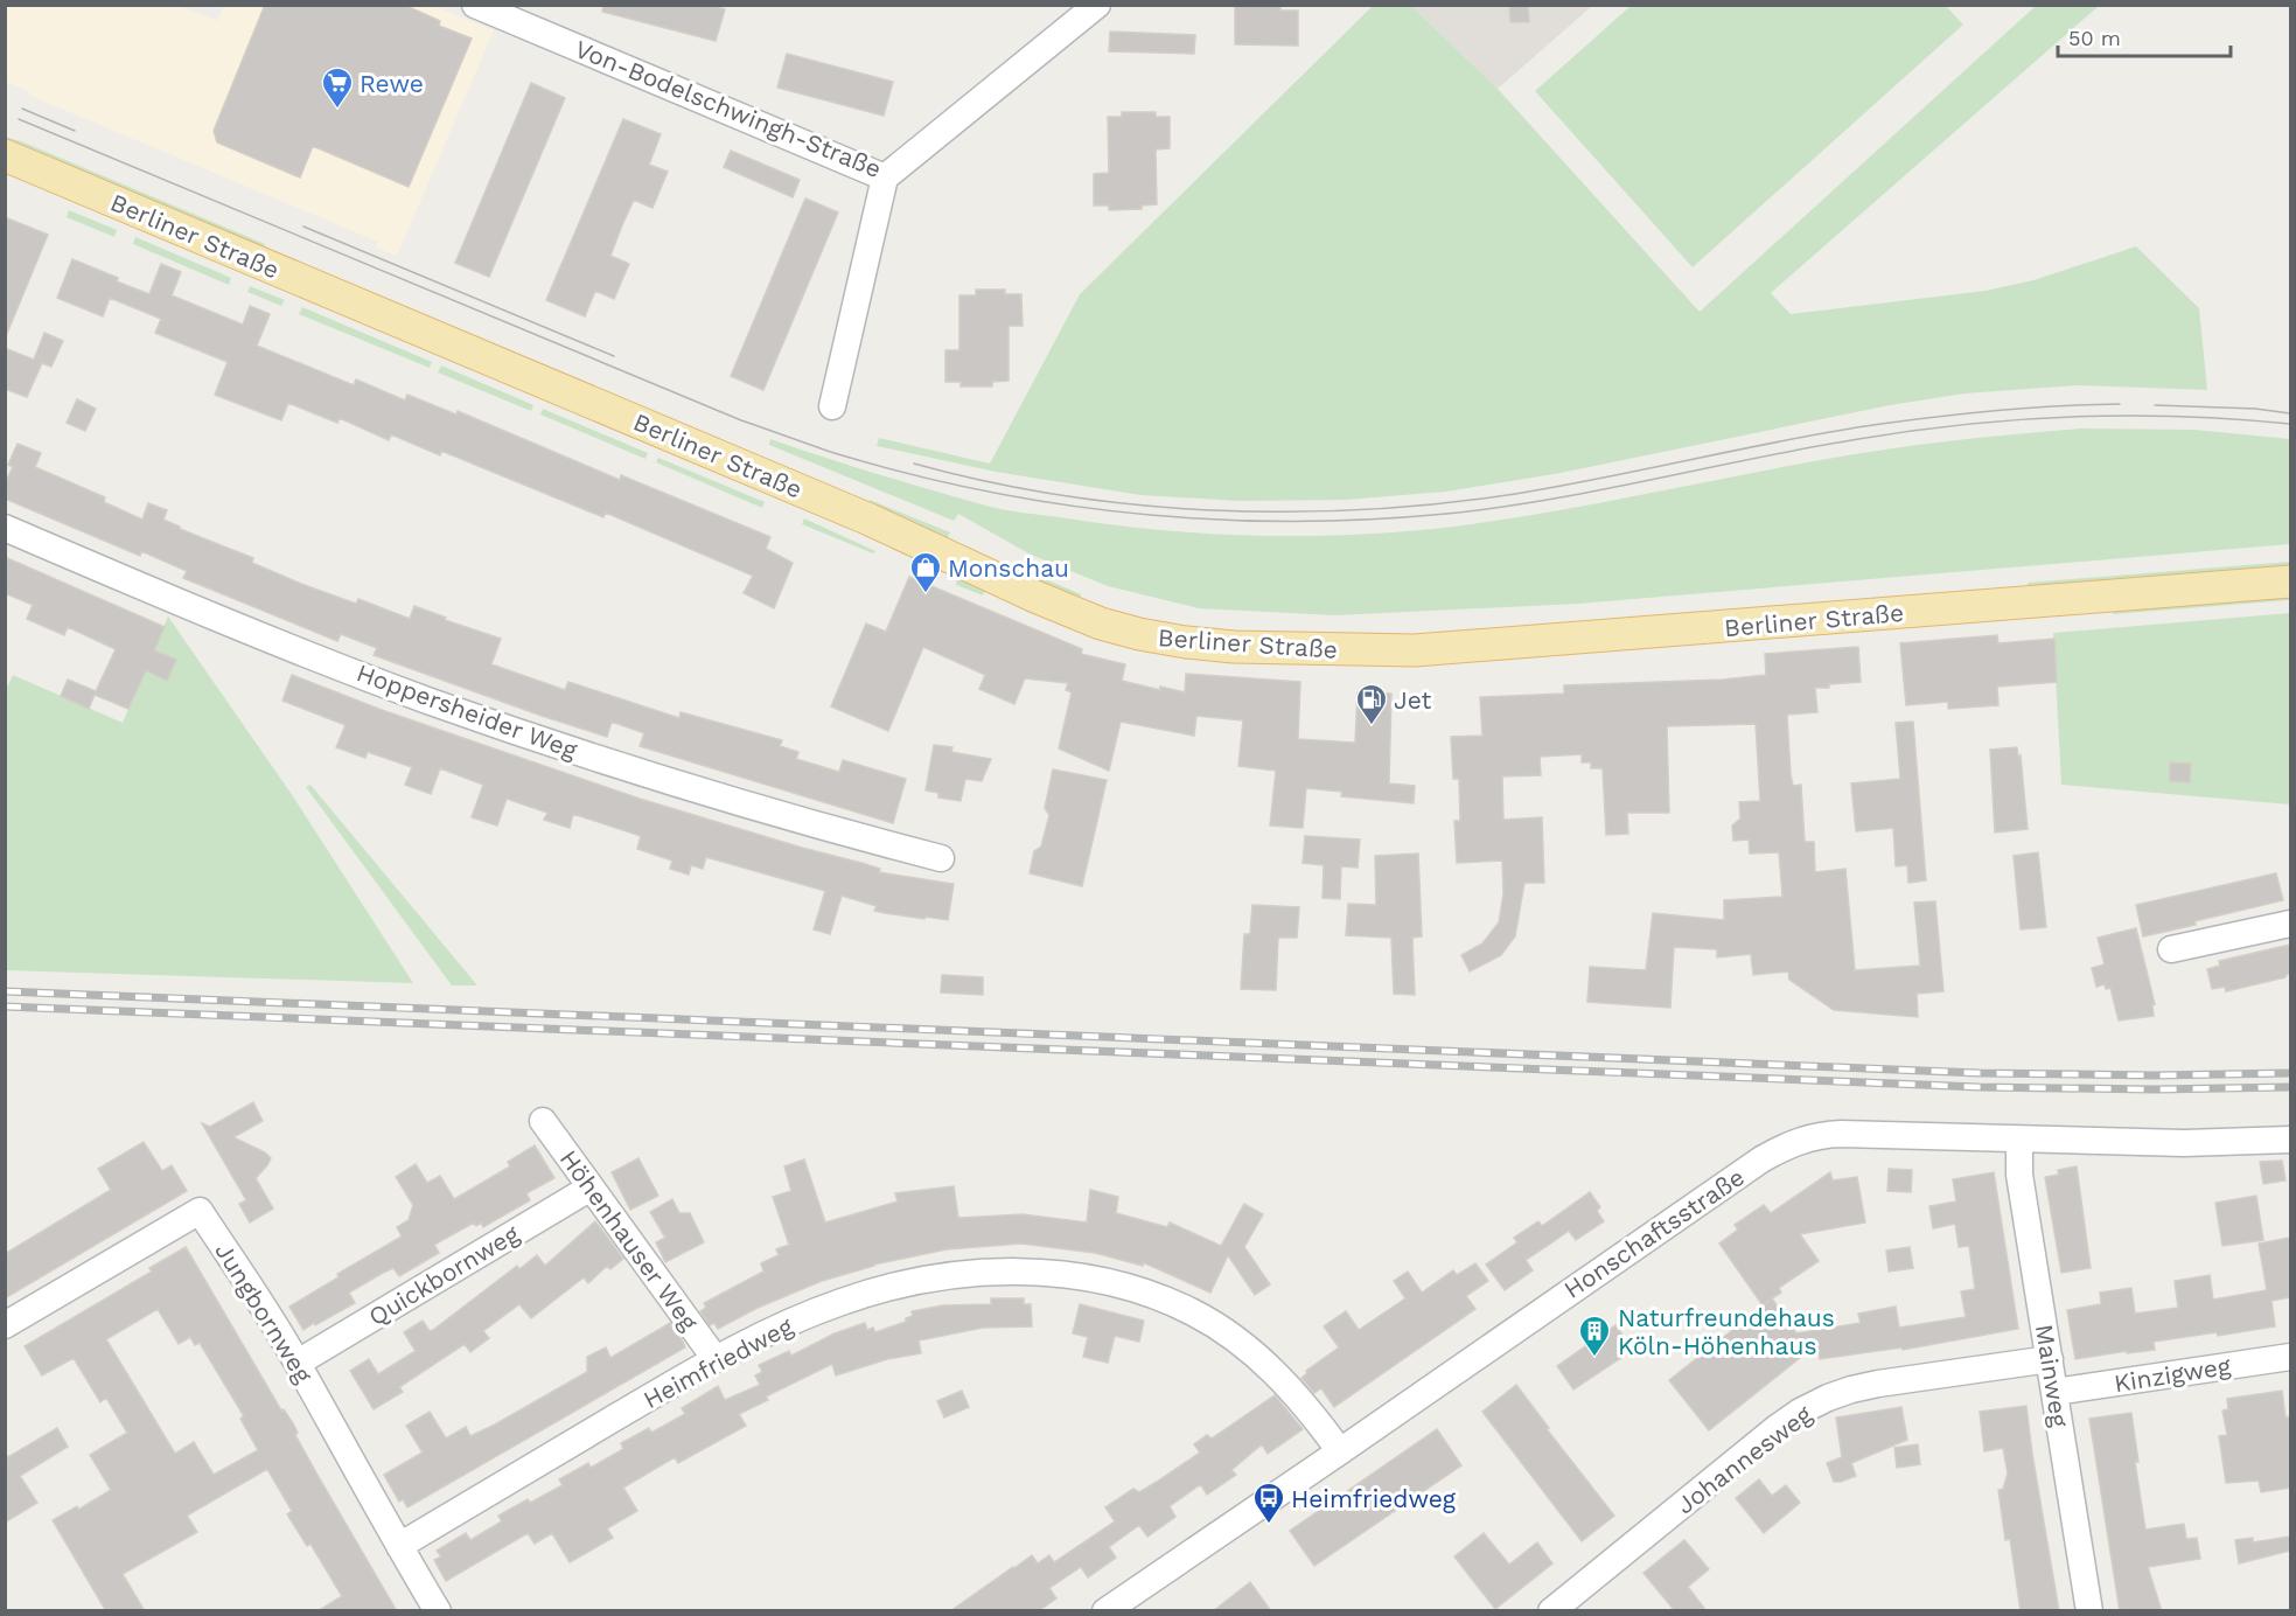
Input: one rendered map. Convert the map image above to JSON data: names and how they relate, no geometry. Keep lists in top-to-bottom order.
{
  "streets": {
    "main road": ["Berliner Straße"],
    "street": [
      "Von-Bodelschwingh-Straße",
      "Hoppersheider Weg",
      "Honschaftsstraße",
      "Höhenhauser Weg",
      "Quickbornweg",
      "Jungbornweg",
      "Heimfriedweg",
      "Kinzigweg",
      "Mainweg",
      "Johannesweg"
    ]
  },
  "crossings": [
    ["Honschaftsstraße", "Heimfriedweg"],
    ["Honschaftsstraße", "Mainweg"],
    ["Höhenhauser Weg", "Quickbornweg"],
    ["Höhenhauser Weg", "Heimfriedweg"],
    ["Quickbornweg", "Jungbornweg"],
    ["Jungbornweg", "Heimfriedweg"],
    ["Kinzigweg", "Mainweg"],
    ["Mainweg", "Johannesweg"]
  ],
  "places": {
    "supermarket": ["Rewe"],
    "shop": ["Monschau"],
    "fuel station": ["Jet"],
    "building": ["Naturfreundehaus Köln-Höhenhaus"],
    "bus stop": ["Heimfriedweg"]
  },
  "scale_bar": "50 m"
}
